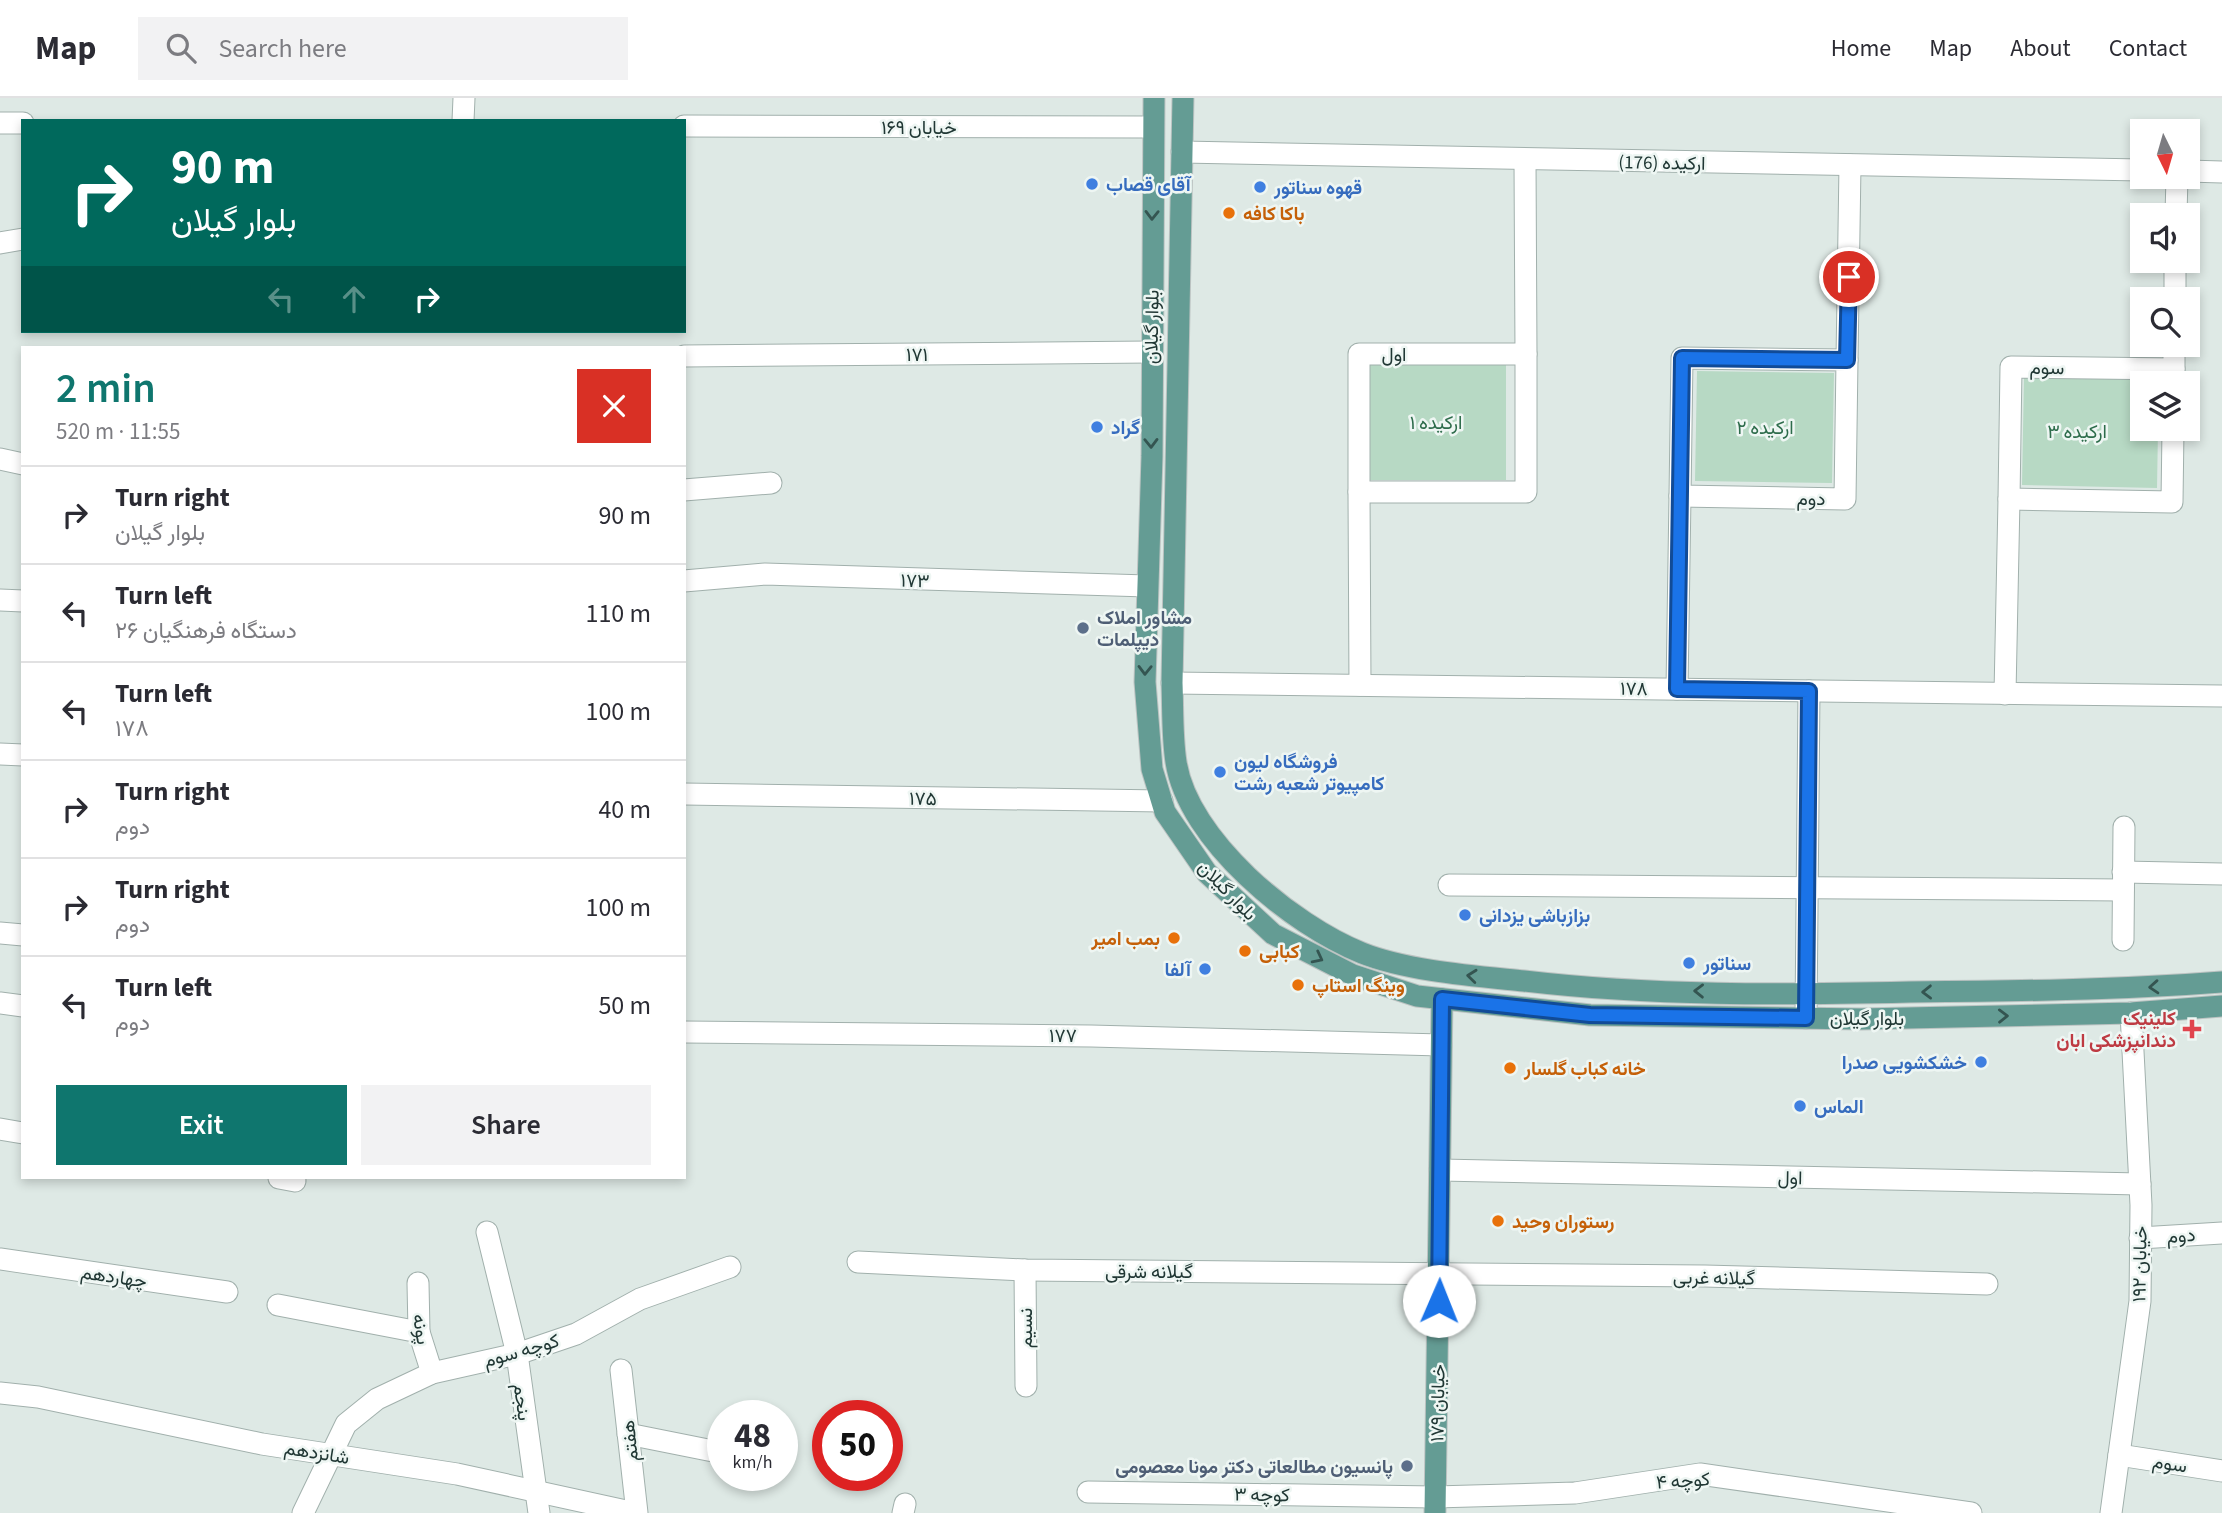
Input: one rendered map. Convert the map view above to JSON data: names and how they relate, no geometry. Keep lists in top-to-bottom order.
{
  "streets": {
    "main road": ["بلوار گیلان", "خیابان ۱۷۹"],
    "street": [
      "خیابان ۱۶۹",
      "ارکیده (176)",
      "۱۷۱",
      "اول",
      "سوم",
      "دوم",
      "۱۷۳",
      "۱۷۸",
      "۱۷۵",
      "۱۷۷",
      "خیابان ۱۹۲",
      "گیلانه شرقی",
      "چهاردهم",
      "گیلانه غربی",
      "نسیم",
      "پونه",
      "کوچه سوم",
      "پنجم",
      "هفتم",
      "شانزدهم",
      "کوچه ۴",
      "کوچه ۳"
    ]
  },
  "crossings": [
    ["خیابان ۱۶۹", "بلوار گیلان"],
    ["ارکیده (176)", "بلوار گیلان"],
    ["ارکیده (176)", "دوم"],
    ["بلوار گیلان", "۱۷۱"],
    ["بلوار گیلان", "۱۷۳"],
    ["بلوار گیلان", "۱۷۸"],
    ["بلوار گیلان", "۱۷۵"],
    ["بلوار گیلان", "خیابان ۱۹۲"],
    ["بلوار گیلان", "خیابان ۱۷۹"],
    ["اول", "۱۷۸"],
    ["اول", "خیابان ۱۹۲"],
    ["اول", "خیابان ۱۷۹"],
    ["سوم", "۱۷۸"],
    ["سوم", "خیابان ۱۹۲"],
    ["دوم", "خیابان ۱۹۲"],
    ["۱۷۷", "خیابان ۱۷۹"],
    ["گیلانه شرقی", "گیلانه غربی"],
    ["گیلانه شرقی", "نسیم"],
    ["گیلانه شرقی", "خیابان ۱۷۹"],
    ["گیلانه غربی", "خیابان ۱۷۹"],
    ["پونه", "کوچه سوم"],
    ["کوچه سوم", "پنجم"],
    ["کوچه سوم", "شانزدهم"],
    ["پنجم", "شانزدهم"],
    ["خیابان ۱۷۹", "کوچه ۴"],
    ["خیابان ۱۷۹", "کوچه ۳"],
    ["هفتم", "شانزدهم"],
    ["کوچه ۴", "کوچه ۳"]
  ],
  "parks": ["ارکیده ۱", "ارکیده ۲", "ارکیده ۳"],
  "places": {
    "other": [
      "آقای قصاب",
      "قهوه سناتور",
      "باکا کافه",
      "گراد",
      "مشاور املاک دیپلمات",
      "فروشگاه لیون کامپیوتر شعبه رشت",
      "بزازباشی یزدانی",
      "بمب امیر",
      "کبابی",
      "سناتور",
      "آلفا",
      "وینگ استاپ",
      "خشکشویی صدرا",
      "خانه کباب گلسار",
      "الماس",
      "رستوران وحید",
      "پانسیون مطالعاتی دکتر مونا معصومی"
    ],
    "health": ["کلینیک دندانپزشکی ابان"]
  },
  "north": "bottom",
  "page": {
    "header": "Map",
    "search": "Search here",
    "nav": [
      "Home",
      "Map",
      "About",
      "Contact"
    ],
    "turn": ["90 m", "بلوار گیلان"],
    "heading": ["2 min", "520 m · 11:55"],
    "list": [
      {
        "name": "Turn right",
        "note": "بلوار گیلان",
        "value": "90 m"
      },
      {
        "name": "Turn left",
        "note": "۲۶ دستگاه فرهنگیان",
        "value": "110 m"
      },
      {
        "name": "Turn left",
        "note": "۱۷۸",
        "value": "100 m"
      },
      {
        "name": "Turn right",
        "note": "دوم",
        "value": "40 m"
      },
      {
        "name": "Turn right",
        "note": "دوم",
        "value": "100 m"
      },
      {
        "name": "Turn left",
        "note": "دوم",
        "value": "50 m"
      }
    ],
    "buttons": ["Exit", "Share"],
    "speed": "48 km/h",
    "limit": "50"
  }
}
